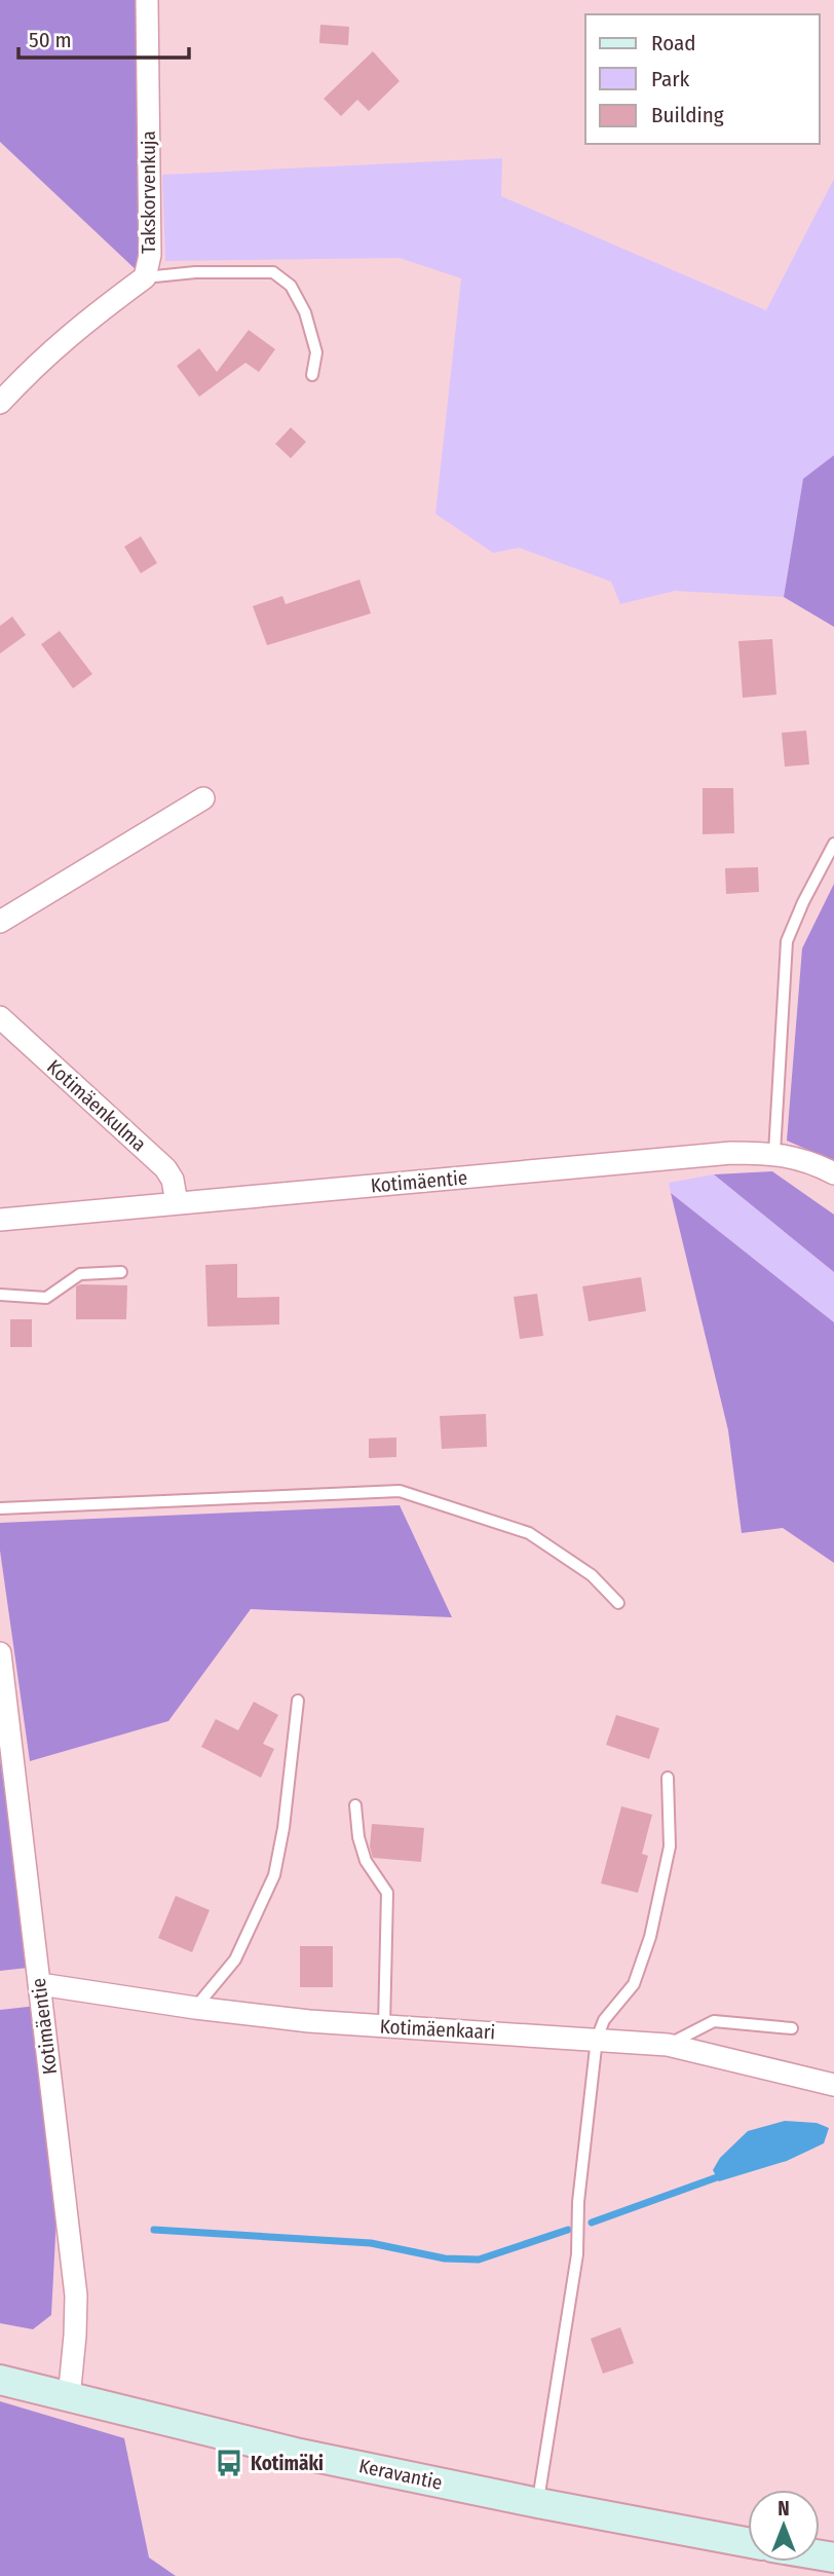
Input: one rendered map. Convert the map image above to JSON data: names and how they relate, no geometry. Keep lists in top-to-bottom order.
{
  "streets": {
    "main road": ["Keravantie"],
    "street": [
      "Takskorvenkuja",
      "Kotimäenkulma",
      "Kotimäentie",
      "Kotimäenkaari"
    ]
  },
  "crossings": [
    ["Kotimäenkulma", "Kotimäentie"],
    ["Kotimäentie", "Kotimäenkaari"],
    ["Kotimäentie", "Keravantie"]
  ],
  "places": {
    "bus stop": ["Kotimäki"]
  },
  "legend": ["Road", "Park", "Building"],
  "scale_bar": "50 m",
  "north": "top"
}
